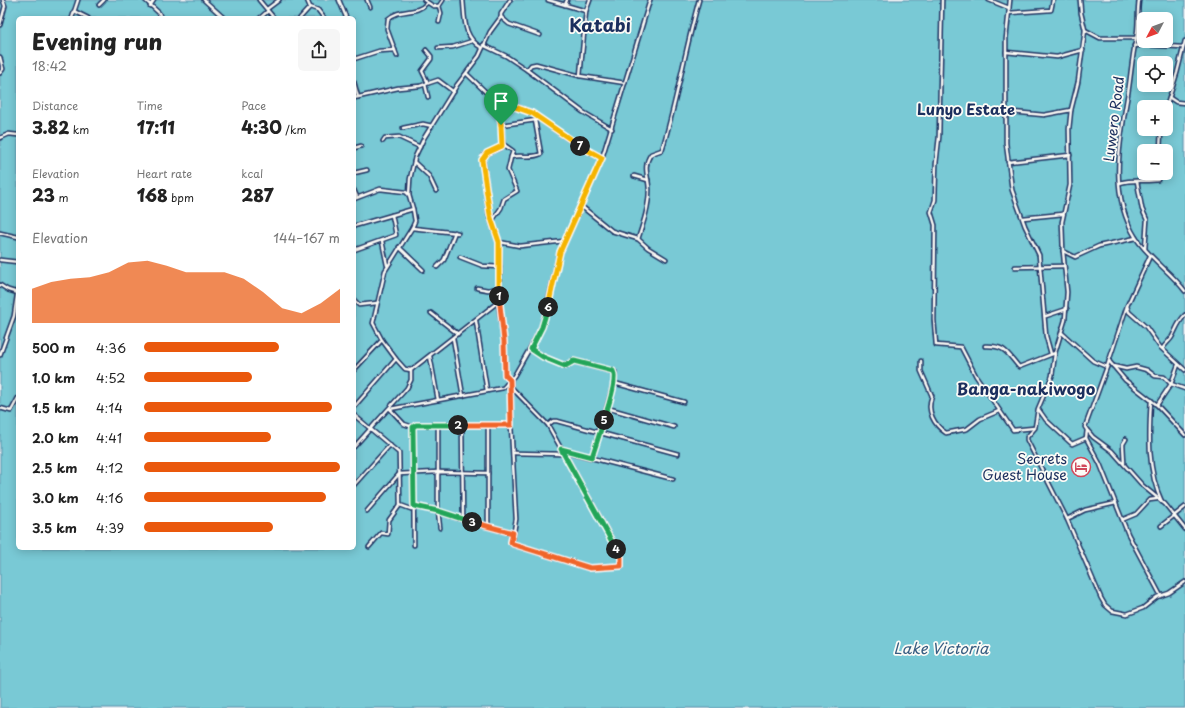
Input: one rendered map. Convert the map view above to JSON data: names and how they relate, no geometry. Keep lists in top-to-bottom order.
{
  "streets": {
    "street": ["Luwero Road"]
  },
  "districts": ["Katabi", "Lunyo Estate", "Banga-nakiwogo"],
  "water": ["Lake Victoria"],
  "places": {
    "hotel": ["Secrets Guest House"]
  },
  "north": "bottom left",
  "page": {
    "map_buttons": ["+", "−"],
    "heading": ["Evening run", "18:42"],
    "stats": [
      ["Distance", "3.82 km"],
      ["Time", "17:11"],
      ["Pace", "4:30 /km"],
      ["Elevation", "23 m"],
      ["Heart rate", "168 bpm"],
      ["kcal", "287"]
    ],
    "pins": [
      "7",
      "1",
      "6",
      "5",
      "2",
      "3",
      "4"
    ],
    "chart": ["Elevation", "144–167 m"],
    "list": [
      {
        "name": "500 m",
        "note": "4:36"
      },
      {
        "name": "1.0 km",
        "note": "4:52"
      },
      {
        "name": "1.5 km",
        "note": "4:14"
      },
      {
        "name": "2.0 km",
        "note": "4:41"
      },
      {
        "name": "2.5 km",
        "note": "4:12"
      },
      {
        "name": "3.0 km",
        "note": "4:16"
      },
      {
        "name": "3.5 km",
        "note": "4:39"
      }
    ]
  }
}
